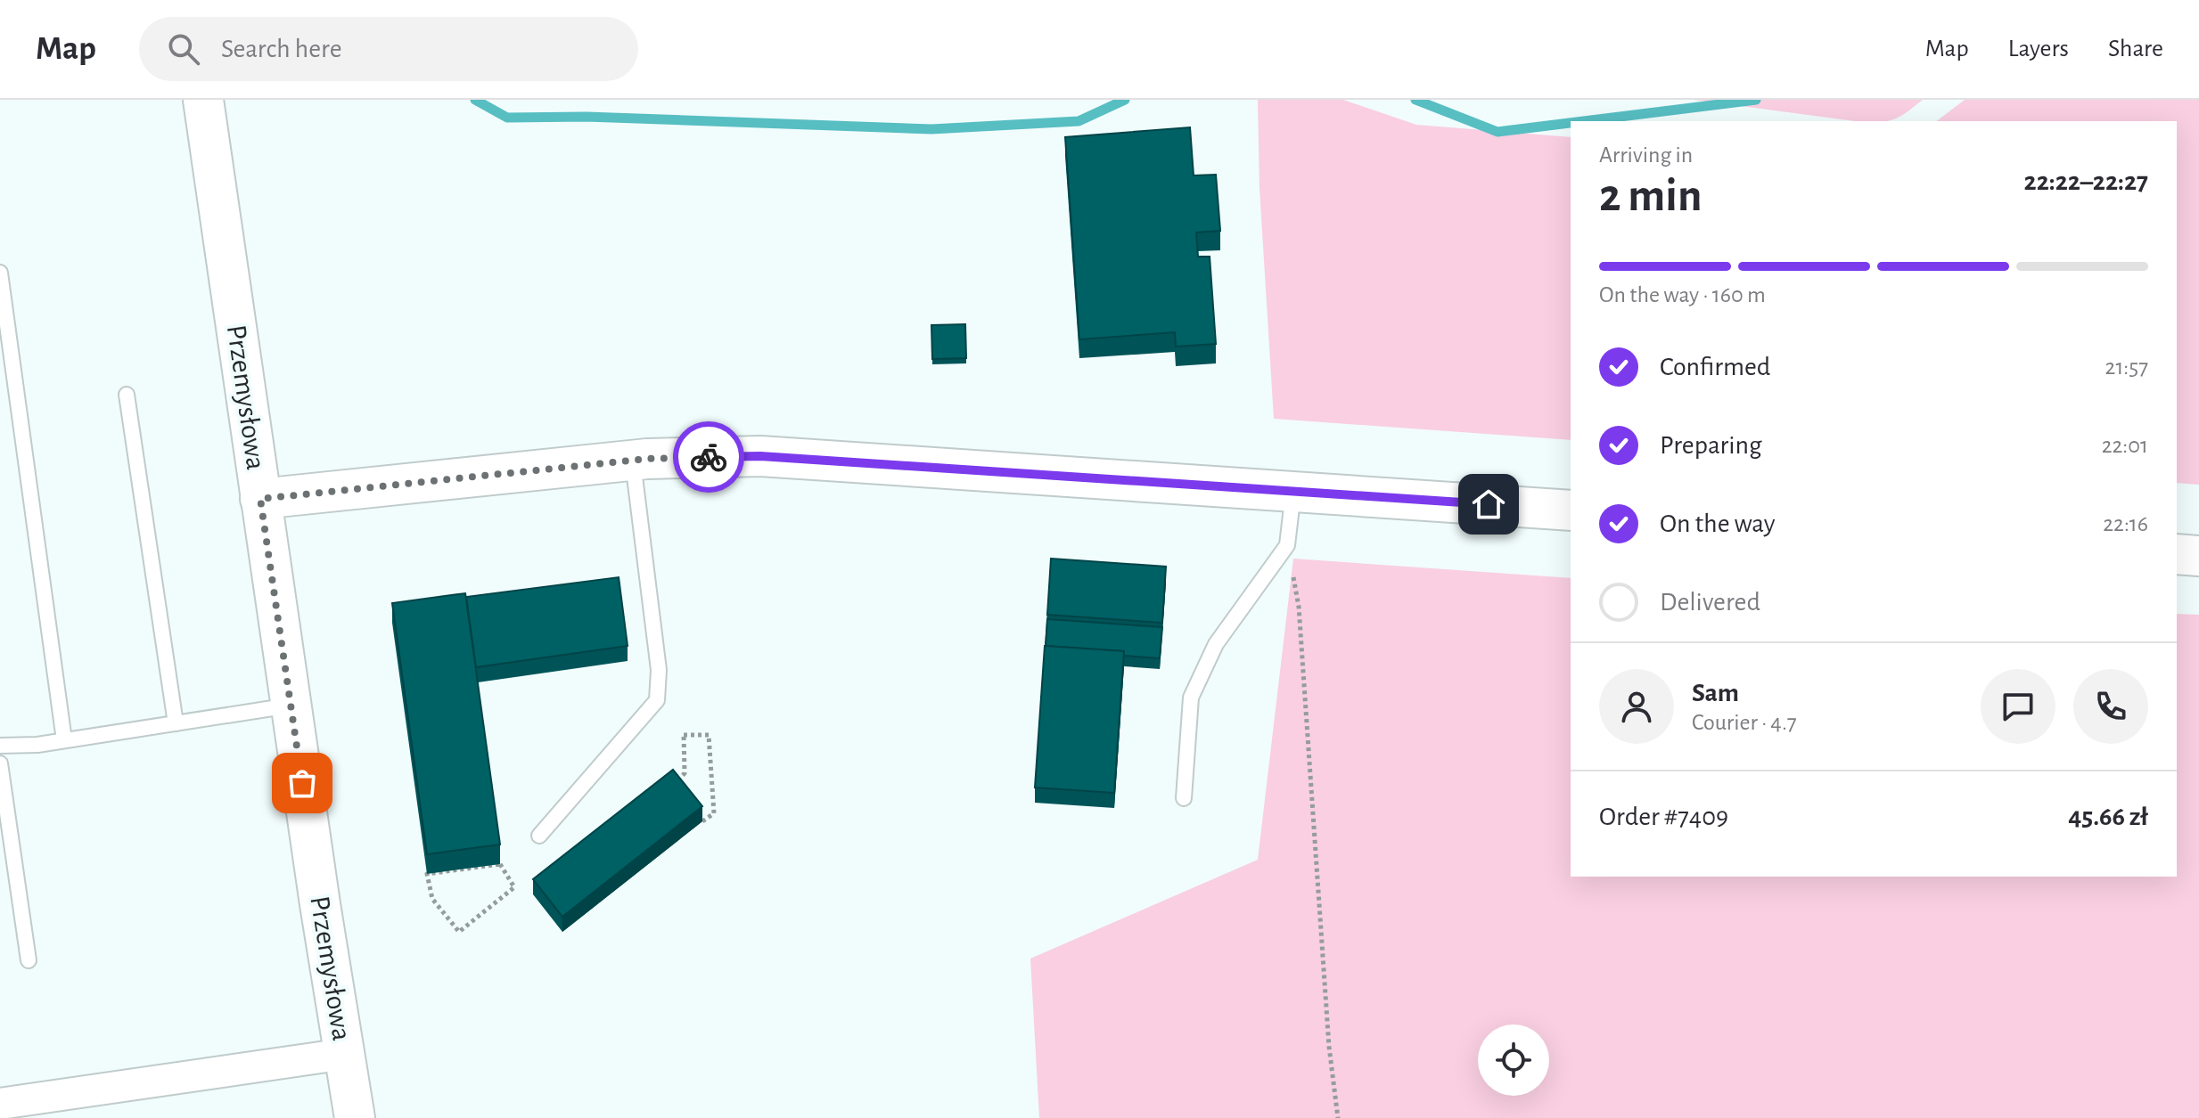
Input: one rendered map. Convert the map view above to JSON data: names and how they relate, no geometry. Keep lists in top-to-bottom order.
{
  "streets": {
    "street": ["Przemysłowa"]
  },
  "page": {
    "header": "Map",
    "search": "Search here",
    "nav": ["Map", "Layers", "Share"],
    "heading": ["2 min", "Arriving in", "22:22–22:27"],
    "panel": [
      "Sam",
      "Courier · 4.7",
      "Order #7409",
      "45.66 zł"
    ],
    "bar": "On the way · 160 m",
    "list": [
      ["Confirmed", "21:57"],
      ["Preparing", "22:01"],
      ["On the way", "22:16"],
      "Delivered"
    ]
  }
}
